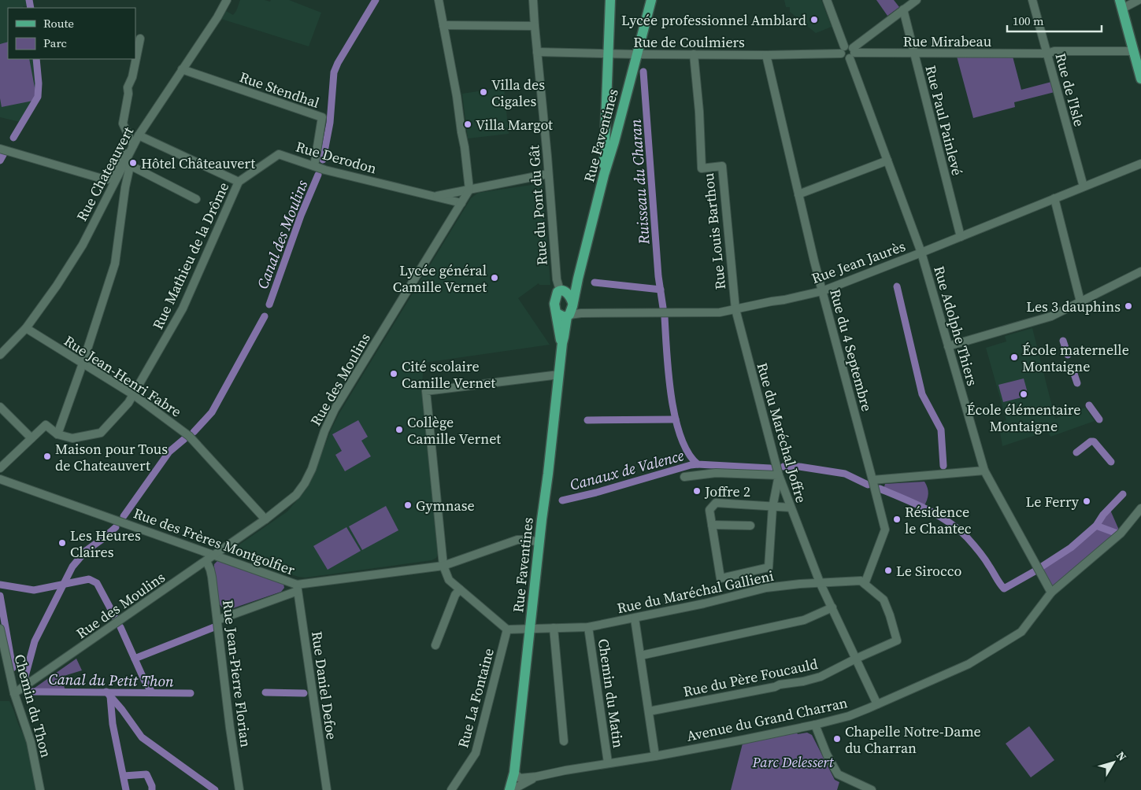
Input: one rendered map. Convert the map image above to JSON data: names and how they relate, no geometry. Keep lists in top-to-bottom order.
{
  "streets": {
    "main road": ["Rue Faventines"],
    "street": [
      "Rue Mirabeau",
      "Rue de Coulmiers",
      "Rue Stendhal",
      "Rue de l'Isle",
      "Rue Paul Painlevé",
      "Rue Derodon",
      "Rue Chateauvert",
      "Rue du Pont du Gât",
      "Rue Louis Barthou",
      "Rue Mathieu de la Drôme",
      "Rue Jean Jaurès",
      "Rue Adolphe Thiers",
      "Rue du 4 Septembre",
      "Rue Jean-Henri Fabre",
      "Rue des Moulins",
      "Rue du Maréchal Joffre",
      "Rue des Frères Montgolfier",
      "Rue du Maréchal Gallieni",
      "Rue Jean-Pierre Florian",
      "Rue du Père Foucauld",
      "Rue Daniel Defoe",
      "Chemin du Matin",
      "Rue La Fontaine",
      "Chemin du Thon",
      "Avenue du Grand Charran"
    ]
  },
  "crossings": [
    ["Rue Mirabeau", "Rue de l'Isle"],
    ["Rue Mirabeau", "Rue Paul Painlevé"],
    ["Rue Mirabeau", "Rue Adolphe Thiers"],
    ["Rue de Coulmiers", "Rue Faventines"],
    ["Rue de Coulmiers", "Rue du Pont du Gât"],
    ["Rue de Coulmiers", "Rue Louis Barthou"],
    ["Rue de Coulmiers", "Rue du 4 Septembre"],
    ["Rue Stendhal", "Rue Derodon"],
    ["Rue Stendhal", "Rue Chateauvert"],
    ["Rue de l'Isle", "Rue Jean Jaurès"],
    ["Rue Paul Painlevé", "Rue Jean Jaurès"],
    ["Rue Faventines", "Rue du Pont du Gât"],
    ["Rue Faventines", "Rue Jean Jaurès"],
    ["Rue Faventines", "Rue des Frères Montgolfier"],
    ["Rue Faventines", "Rue du Maréchal Gallieni"],
    ["Rue Derodon", "Rue du Pont du Gât"],
    ["Rue Derodon", "Rue Mathieu de la Drôme"],
    ["Rue Derodon", "Rue des Moulins"],
    ["Rue Chateauvert", "Rue Mathieu de la Drôme"],
    ["Rue Chateauvert", "Rue Jean-Henri Fabre"],
    ["Rue du Pont du Gât", "Rue Jean Jaurès"],
    ["Rue Louis Barthou", "Rue Jean Jaurès"],
    ["Rue Louis Barthou", "Rue du Maréchal Joffre"],
    ["Rue Mathieu de la Drôme", "Rue Jean-Henri Fabre"],
    ["Rue Jean Jaurès", "Rue Adolphe Thiers"],
    ["Rue Jean Jaurès", "Rue du 4 Septembre"],
    ["Rue Jean Jaurès", "Rue du Maréchal Joffre"],
    ["Rue Adolphe Thiers", "Avenue du Grand Charran"],
    ["Rue du 4 Septembre", "Rue du Maréchal Gallieni"],
    ["Rue du 4 Septembre", "Rue du Père Foucauld"],
    ["Rue Jean-Henri Fabre", "Rue des Moulins"],
    ["Rue des Moulins", "Rue des Frères Montgolfier"],
    ["Rue des Moulins", "Rue Jean-Pierre Florian"],
    ["Rue des Moulins", "Chemin du Thon"],
    ["Rue du Maréchal Joffre", "Rue du Maréchal Gallieni"],
    ["Rue du Maréchal Joffre", "Rue du Père Foucauld"],
    ["Rue du Maréchal Joffre", "Avenue du Grand Charran"],
    ["Rue des Frères Montgolfier", "Rue Daniel Defoe"],
    ["Rue du Maréchal Gallieni", "Rue du Père Foucauld"],
    ["Rue du Maréchal Gallieni", "Chemin du Matin"],
    ["Rue du Maréchal Gallieni", "Rue La Fontaine"],
    ["Chemin du Matin", "Avenue du Grand Charran"]
  ],
  "water": [
    "Ruisseau du Charan",
    "Canal des Moulins",
    "Canaux de Valence",
    "Canal du Petit Thon"
  ],
  "parks": ["Parc Delessert"],
  "places": [
    "Lycée professionnel Amblard",
    "Villa des Cigales",
    "Villa Margot",
    "Hôtel Châteauvert",
    "Lycée général Camille Vernet",
    "Les 3 dauphins",
    "École maternelle Montaigne",
    "Cité scolaire Camille Vernet",
    "École élémentaire Montaigne",
    "Collège Camille Vernet",
    "Maison pour Tous de Chateauvert",
    "Joffre 2",
    "Le Ferry",
    "Gymnase",
    "Résidence le Chantec",
    "Les Heures Claires",
    "Le Sirocco",
    "Chapelle Notre-Dame du Charran"
  ],
  "legend": ["Route", "Parc"],
  "scale_bar": "100 m",
  "north": "top right"
}
